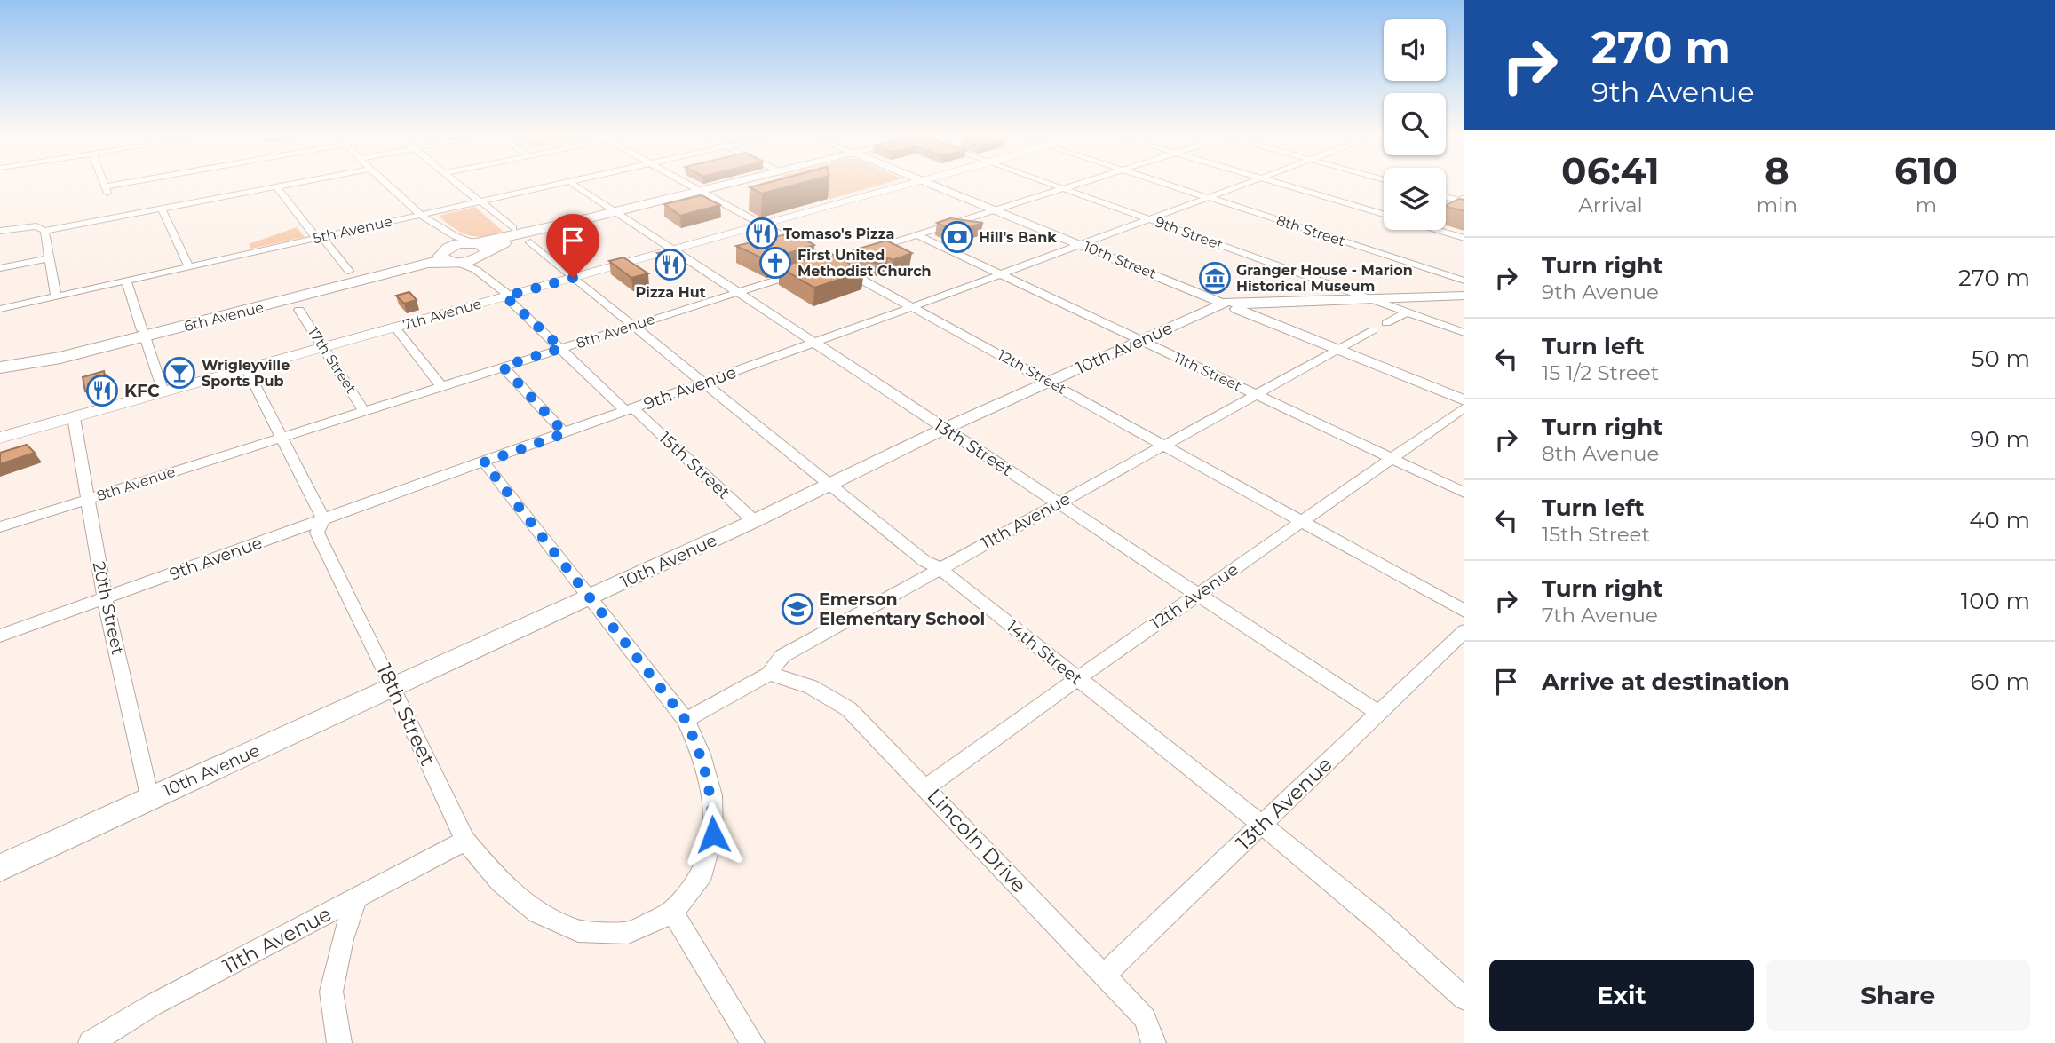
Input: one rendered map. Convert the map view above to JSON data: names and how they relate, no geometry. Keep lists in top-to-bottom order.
{
  "streets": {
    "main road": ["7th Avenue", "6th Avenue"],
    "street": [
      "5th Avenue",
      "8th Street",
      "9th Street",
      "10th Street",
      "8th Avenue",
      "10th Avenue",
      "17th Street",
      "12th Street",
      "11th Street",
      "9th Avenue",
      "13th Street",
      "15th Street",
      "11th Avenue",
      "12th Avenue",
      "20th Street",
      "14th Street",
      "18th Street",
      "13th Avenue",
      "Lincoln Drive"
    ]
  },
  "crossings": [
    ["8th Street", "9th Avenue"],
    ["9th Street", "8th Avenue"],
    ["9th Street", "10th Avenue"],
    ["9th Street", "9th Avenue"],
    ["10th Street", "8th Avenue"],
    ["10th Street", "10th Avenue"],
    ["10th Street", "9th Avenue"],
    ["10th Street", "11th Avenue"],
    ["7th Avenue", "17th Street"],
    ["7th Avenue", "12th Street"],
    ["7th Avenue", "13th Street"],
    ["7th Avenue", "15th Street"],
    ["7th Avenue", "20th Street"],
    ["7th Avenue", "14th Street"],
    ["7th Avenue", "18th Street"],
    ["6th Avenue", "15th Street"],
    ["8th Avenue", "17th Street"],
    ["8th Avenue", "12th Street"],
    ["8th Avenue", "11th Street"],
    ["8th Avenue", "13th Street"],
    ["8th Avenue", "15th Street"],
    ["8th Avenue", "20th Street"],
    ["8th Avenue", "14th Street"],
    ["8th Avenue", "18th Street"],
    ["10th Avenue", "12th Street"],
    ["10th Avenue", "11th Street"],
    ["10th Avenue", "13th Street"],
    ["10th Avenue", "15th Street"],
    ["10th Avenue", "20th Street"],
    ["10th Avenue", "14th Street"],
    ["10th Avenue", "18th Street"],
    ["12th Street", "9th Avenue"],
    ["12th Street", "11th Avenue"],
    ["12th Street", "12th Avenue"],
    ["11th Street", "9th Avenue"],
    ["11th Street", "11th Avenue"],
    ["11th Street", "12th Avenue"],
    ["9th Avenue", "13th Street"],
    ["9th Avenue", "15th Street"],
    ["9th Avenue", "20th Street"],
    ["9th Avenue", "14th Street"],
    ["9th Avenue", "18th Street"],
    ["13th Street", "11th Avenue"],
    ["13th Street", "12th Avenue"],
    ["13th Street", "13th Avenue"],
    ["11th Avenue", "14th Street"],
    ["11th Avenue", "18th Street"],
    ["11th Avenue", "Lincoln Drive"],
    ["12th Avenue", "14th Street"],
    ["12th Avenue", "Lincoln Drive"],
    ["14th Street", "13th Avenue"],
    ["13th Avenue", "Lincoln Drive"]
  ],
  "places": {
    "restaurant": ["Tomaso's Pizza", "Pizza Hut", "KFC"],
    "bank": ["Hill's Bank"],
    "church": ["First United Methodist Church"],
    "museum": ["Granger House - Marion Historical Museum"],
    "bar": ["Wrigleyville Sports Pub"],
    "school or university": ["Emerson Elementary School"]
  },
  "page": {
    "turn": ["270 m", "9th Avenue"],
    "eta": [
      "06:41",
      "Arrival",
      "8",
      "min",
      "610",
      "m"
    ],
    "list": [
      {
        "name": "Turn right",
        "note": "9th Avenue",
        "value": "270 m"
      },
      {
        "name": "Turn left",
        "note": "15 1/2 Street",
        "value": "50 m"
      },
      {
        "name": "Turn right",
        "note": "8th Avenue",
        "value": "90 m"
      },
      {
        "name": "Turn left",
        "note": "15th Street",
        "value": "40 m"
      },
      {
        "name": "Turn right",
        "note": "7th Avenue",
        "value": "100 m"
      },
      {
        "name": "Arrive at destination",
        "value": "60 m"
      }
    ],
    "buttons": ["Exit", "Share"]
  }
}
